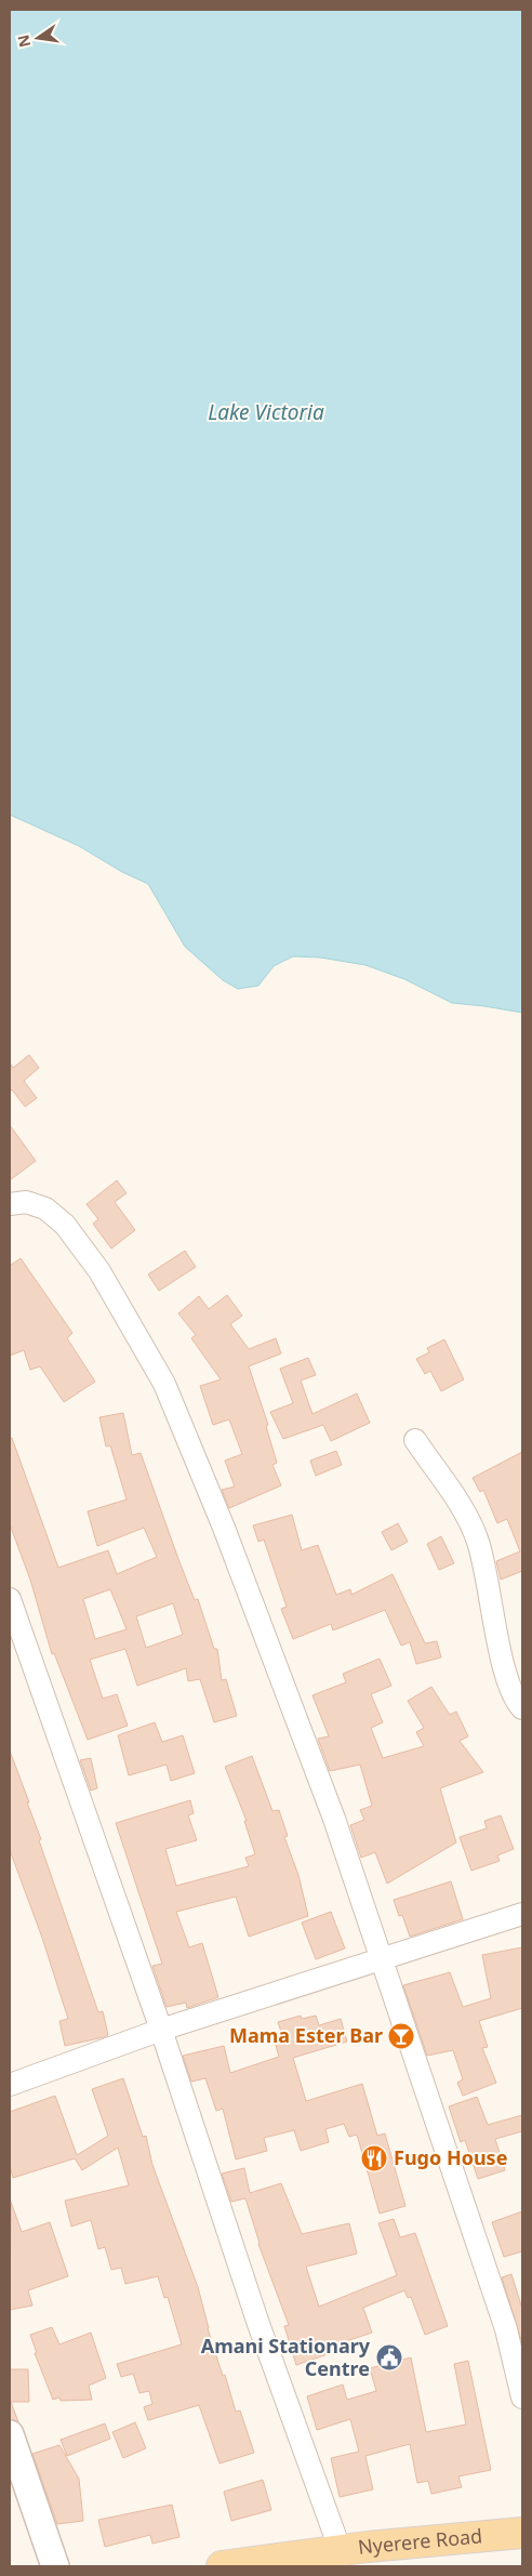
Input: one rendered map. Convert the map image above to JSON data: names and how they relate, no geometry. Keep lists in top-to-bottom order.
{
  "streets": {
    "main road": ["Nyerere Road"]
  },
  "water": ["Lake Victoria"],
  "places": {
    "bar": ["Mama Ester Bar"],
    "restaurant": ["Fugo House"],
    "public building": ["Amani Stationary Centre"]
  },
  "north": "left"
}
